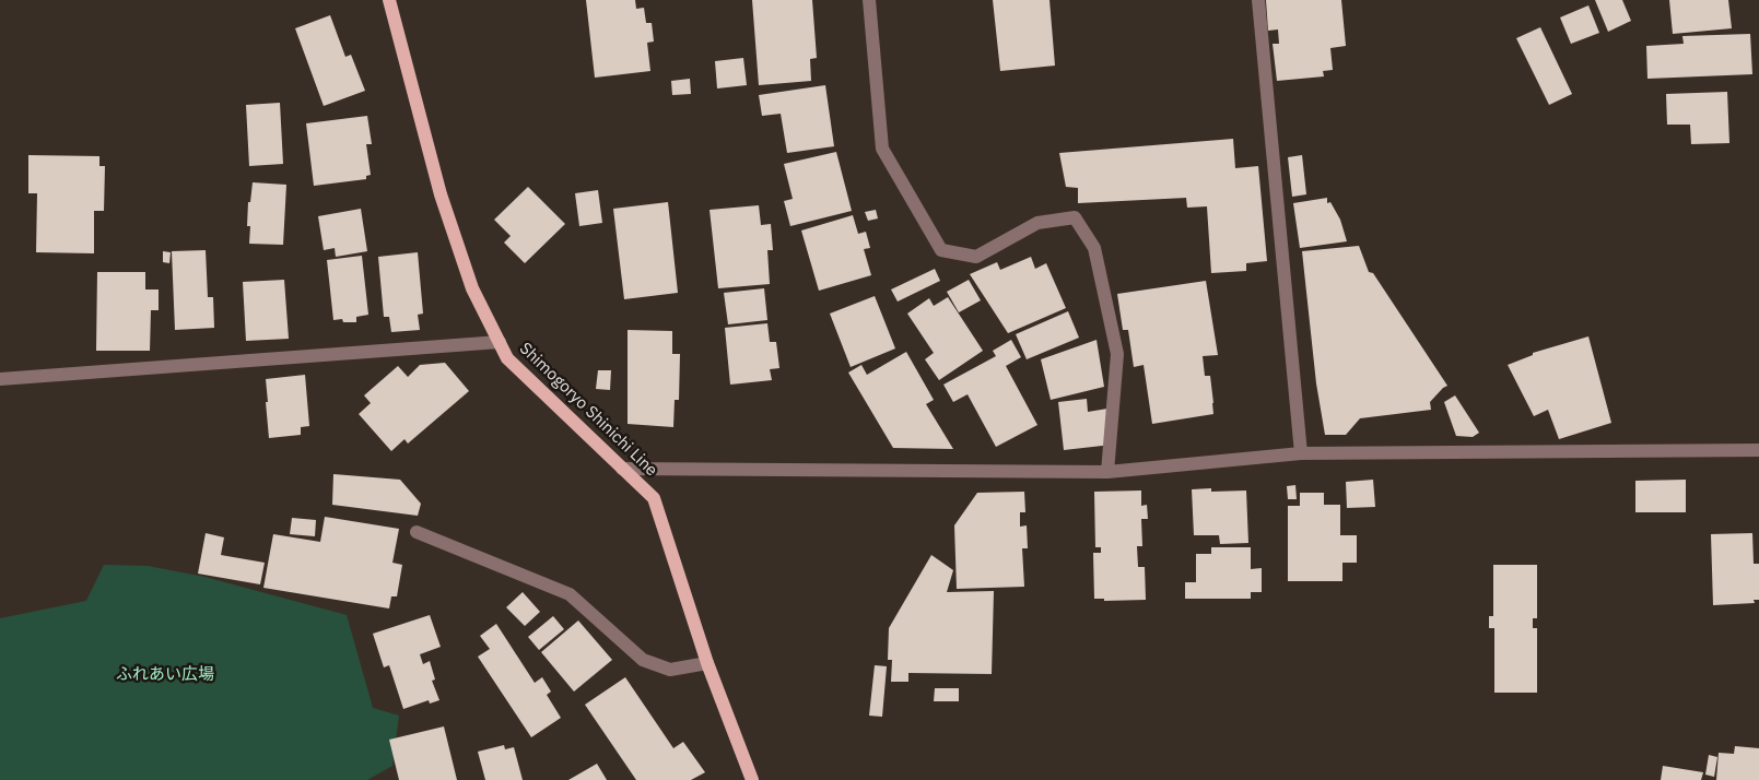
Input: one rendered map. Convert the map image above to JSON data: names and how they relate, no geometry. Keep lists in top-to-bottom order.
{
  "streets": {
    "main road": ["Shimogoryo Shinichi Line"]
  },
  "parks": ["ふれあい広場"]
}
